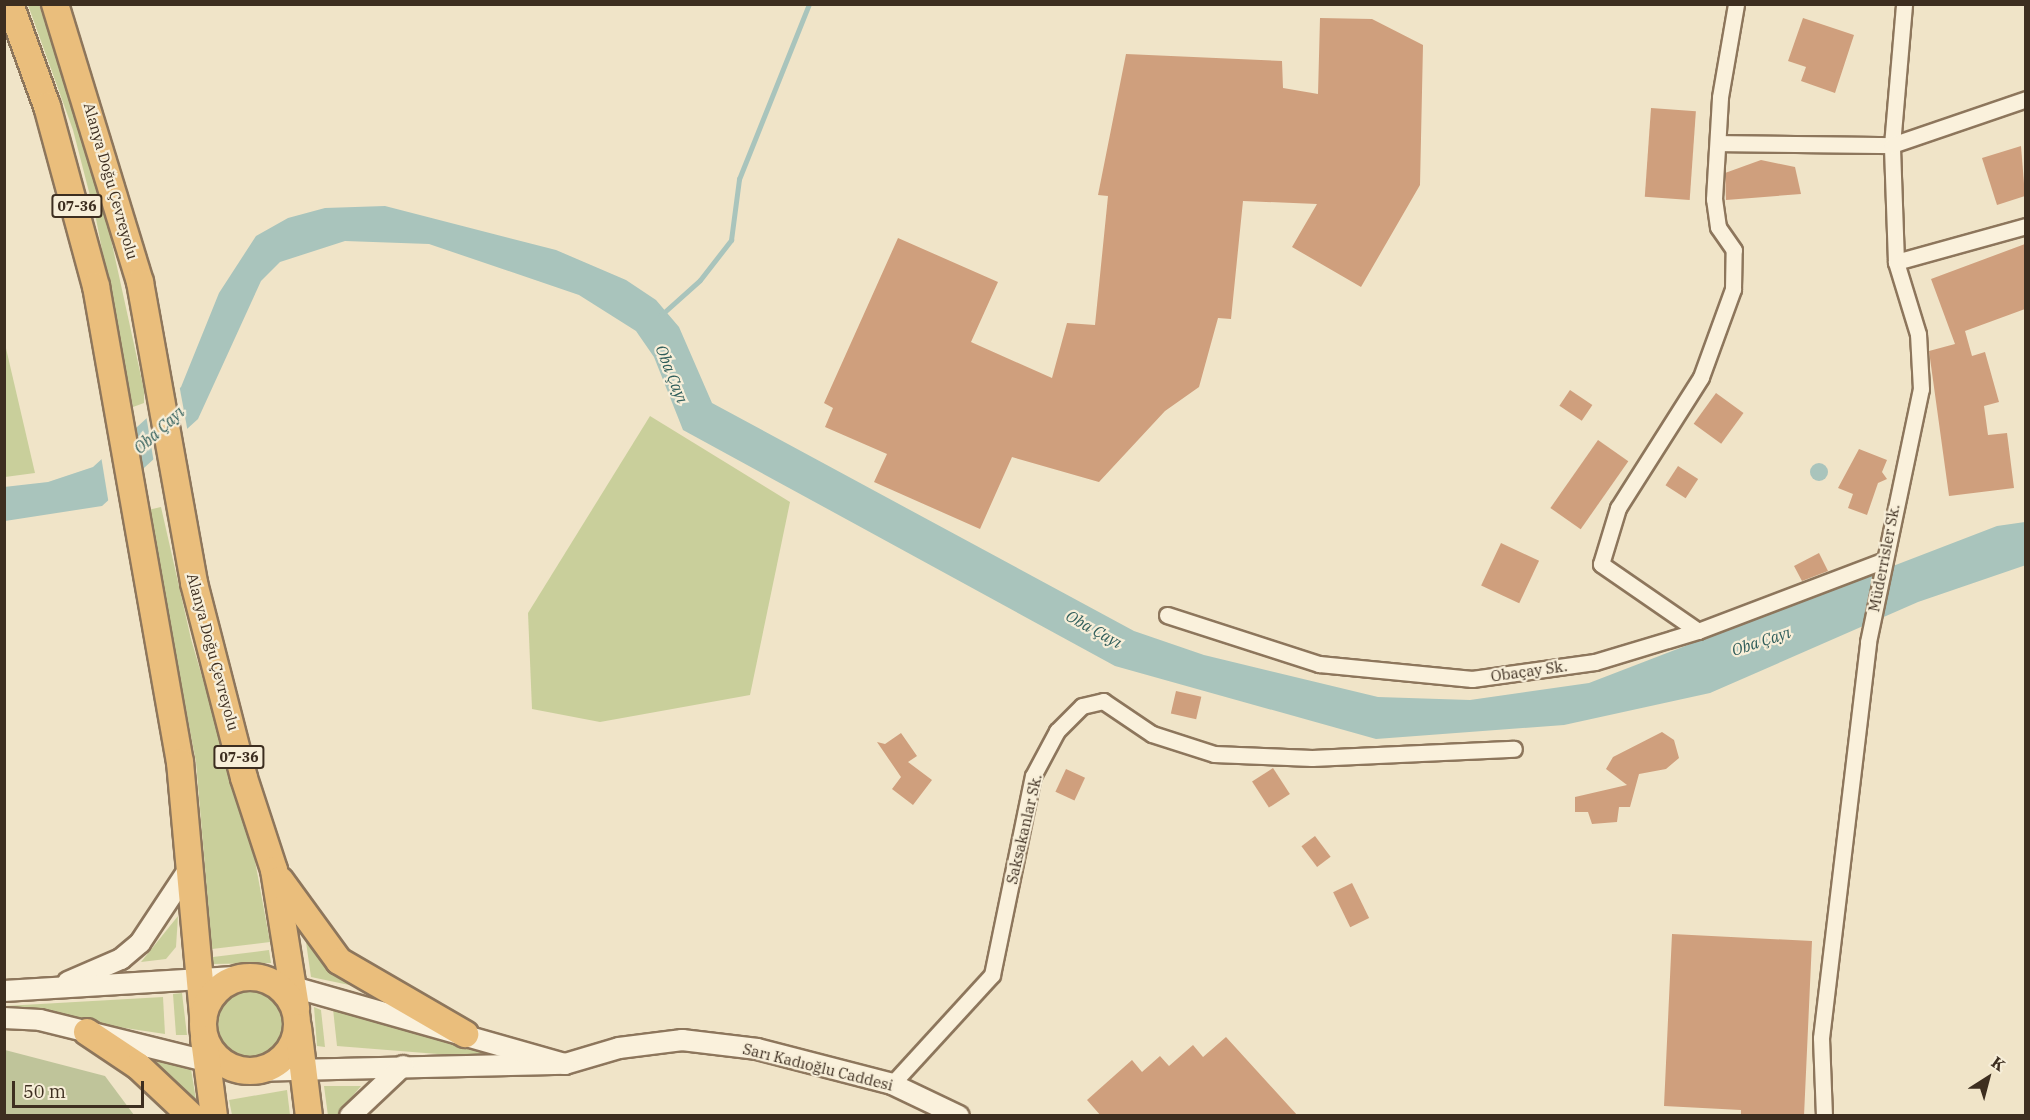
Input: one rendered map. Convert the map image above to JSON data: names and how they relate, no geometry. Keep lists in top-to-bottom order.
{
  "streets": {
    "highway": ["Alanya Doğu Çevreyolu", "07-36"],
    "street": [
      "Müderrisler Sk.",
      "Obaçay Sk.",
      "Saksakanlar Sk.",
      "Sarı Kadıoğlu Caddesi"
    ]
  },
  "crossings": [
    ["Alanya Doğu Çevreyolu", "07-36"],
    ["Alanya Doğu Çevreyolu", "Sarı Kadıoğlu Caddesi"],
    ["07-36", "Sarı Kadıoğlu Caddesi"],
    ["Müderrisler Sk.", "Obaçay Sk."],
    ["Saksakanlar Sk.", "Sarı Kadıoğlu Caddesi"]
  ],
  "water": ["Oba Çayı"],
  "scale_bar": "50 m",
  "north": "top right"
}
